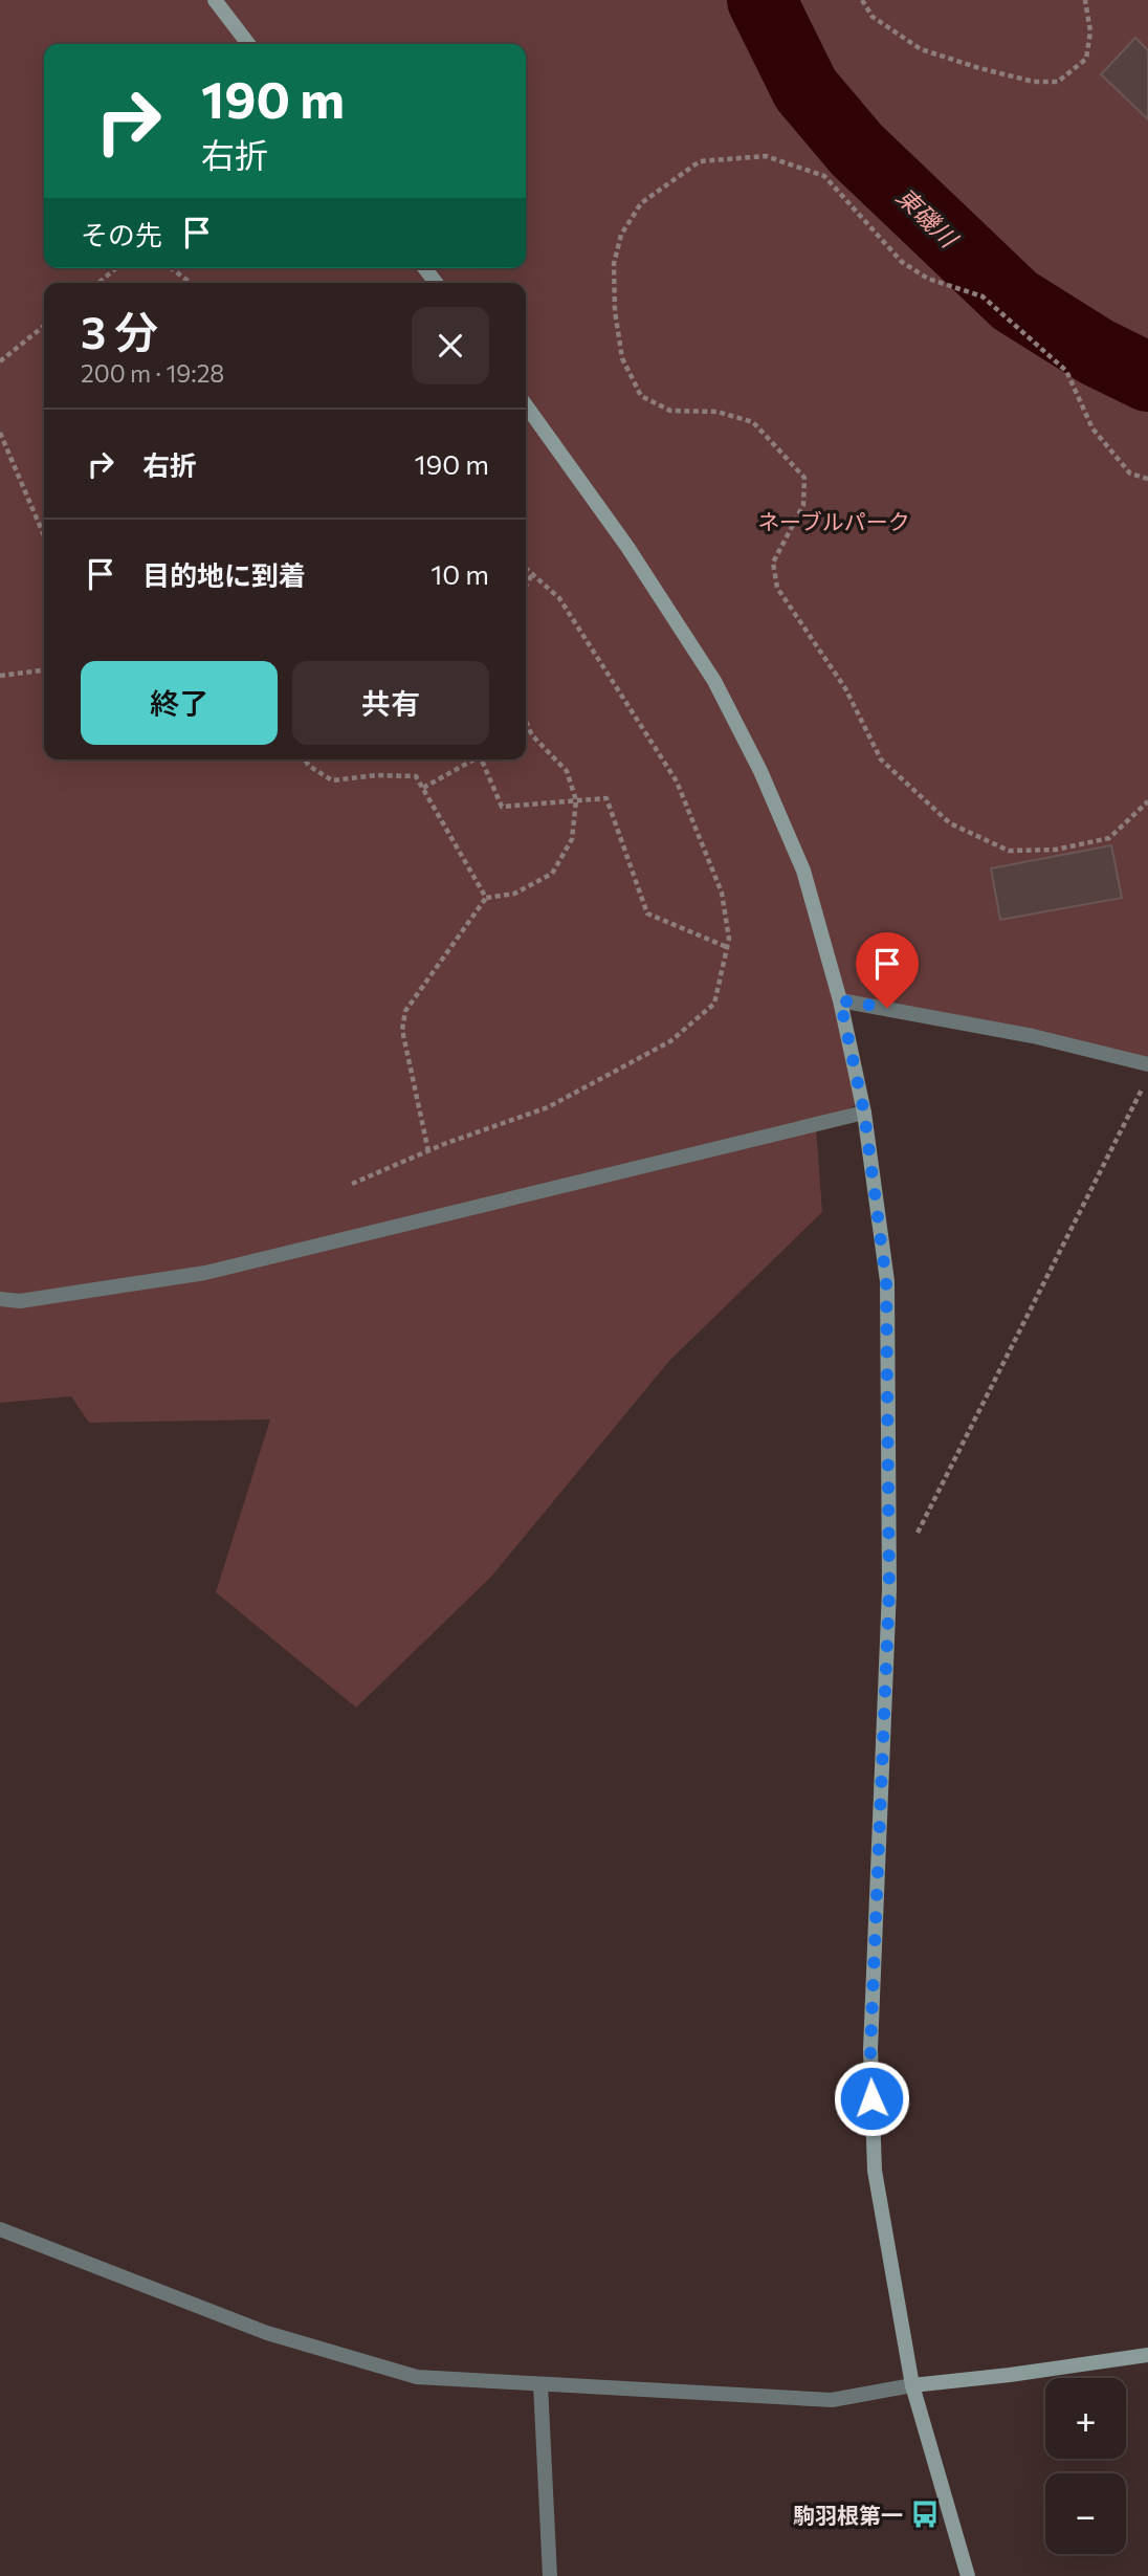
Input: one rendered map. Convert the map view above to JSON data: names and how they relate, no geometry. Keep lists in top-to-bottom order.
{
  "water": ["東磯川"],
  "parks": ["ネーブルパーク"],
  "places": {
    "bus stop": ["駒羽根第一"]
  },
  "page": {
    "turn": ["190 m", "右折"],
    "then": "その先",
    "heading": ["3 分", "200 m · 19:28"],
    "list": [
      {
        "name": "右折",
        "value": "190 m"
      },
      {
        "name": "目的地に到着",
        "value": "10 m"
      }
    ],
    "buttons": ["終了", "共有"],
    "map_buttons": ["+", "−"]
  }
}
